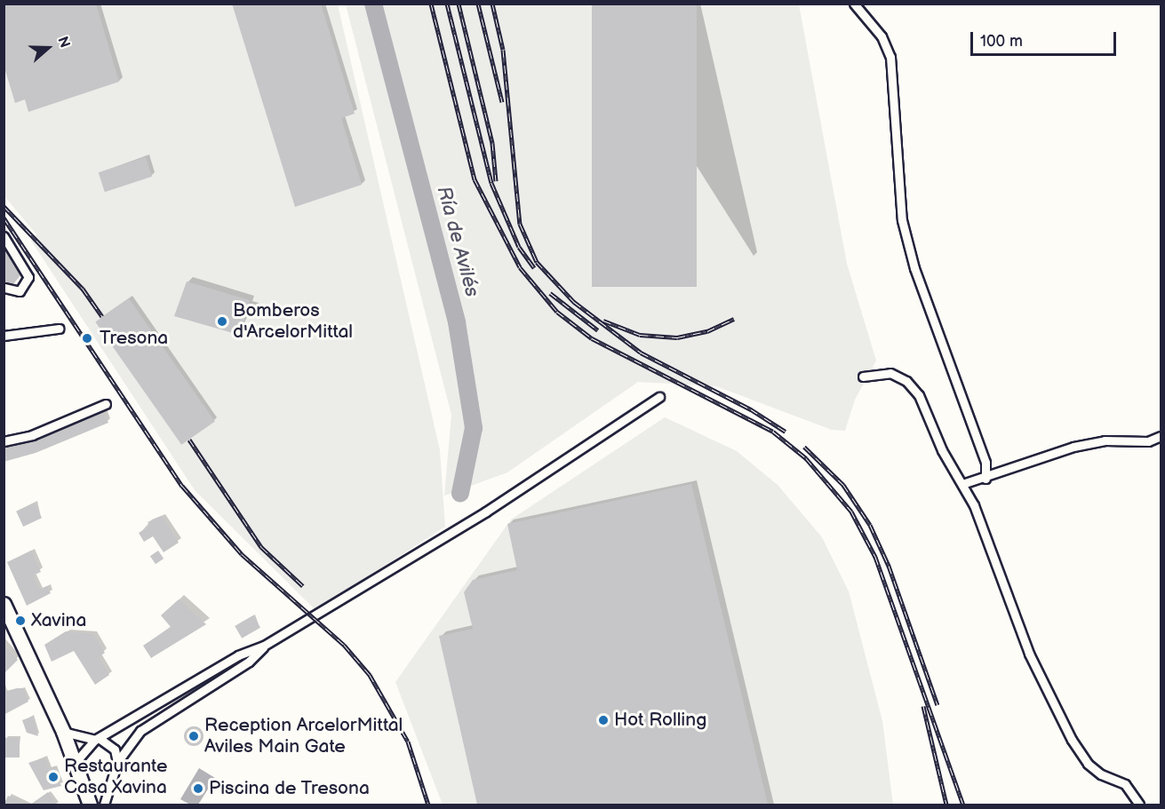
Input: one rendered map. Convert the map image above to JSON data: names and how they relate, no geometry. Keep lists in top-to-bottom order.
{
  "water": ["Ría de Avilés"],
  "places": [
    "Bomberos d'ArcelorMittal",
    "Tresona",
    "Xavina",
    "Hot Rolling",
    "Reception ArcelorMittal Aviles Main Gate",
    "Restaurante Casa Xavina",
    "Piscina de Tresona"
  ],
  "scale_bar": "100 m",
  "north": "right"
}
